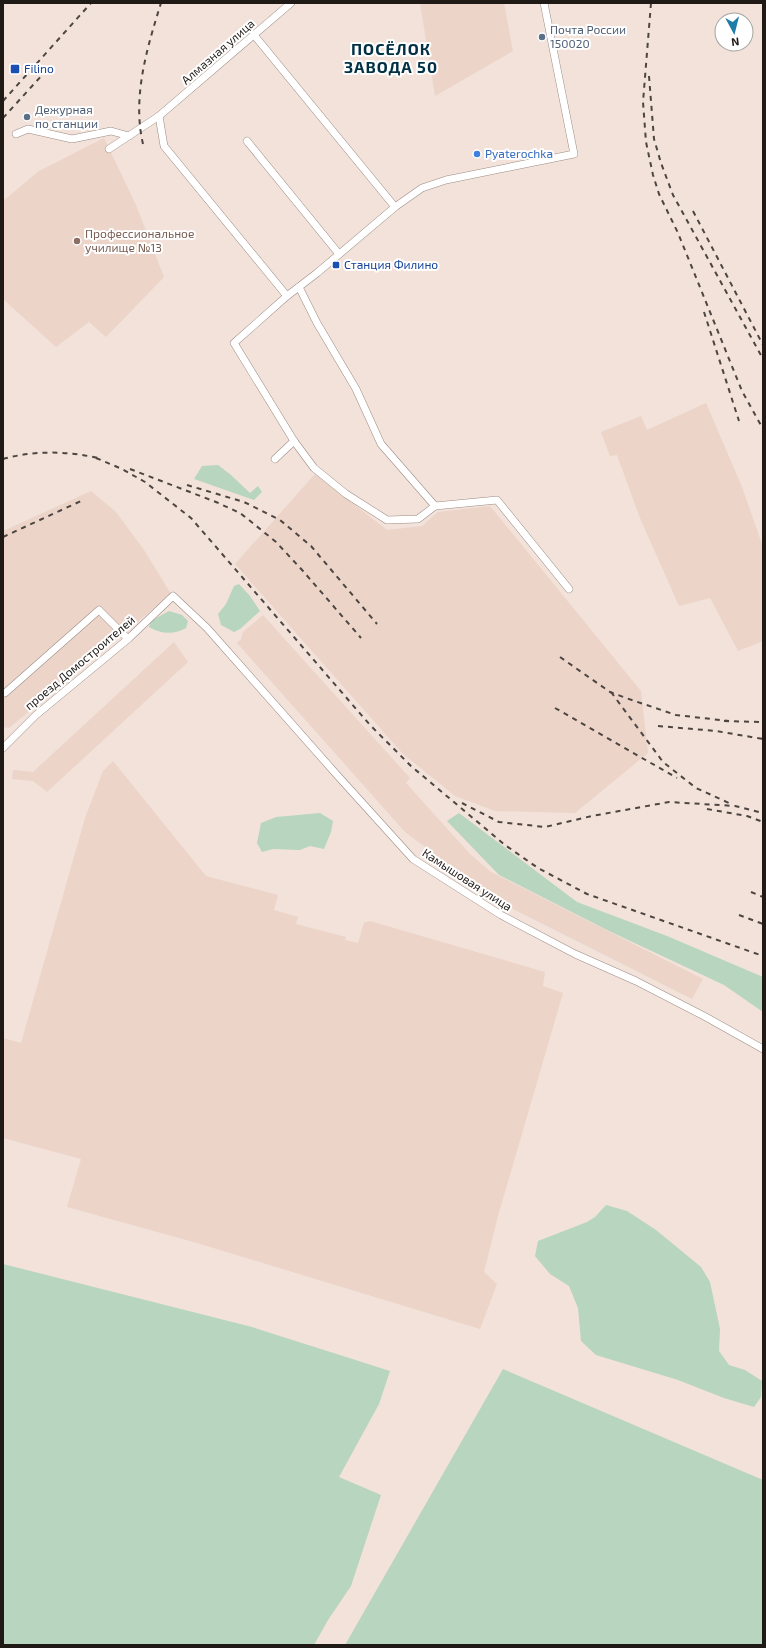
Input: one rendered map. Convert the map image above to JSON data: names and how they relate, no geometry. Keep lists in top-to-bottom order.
{
  "streets": {
    "street": ["Алмазная улица", "проезд Домостроителей", "Камышовая улица"]
  },
  "crossings": [
    ["проезд Домостроителей", "Камышовая улица"]
  ],
  "districts": ["ПОСЁЛОК ЗАВОДА 50"],
  "places": {
    "other": [
      "Почта России 150020",
      "Дежурная по станции",
      "Pyaterochka",
      "Профессиональное училище №13"
    ],
    "transit": ["Filino", "Станция Филино"]
  },
  "north": "bottom"
}
